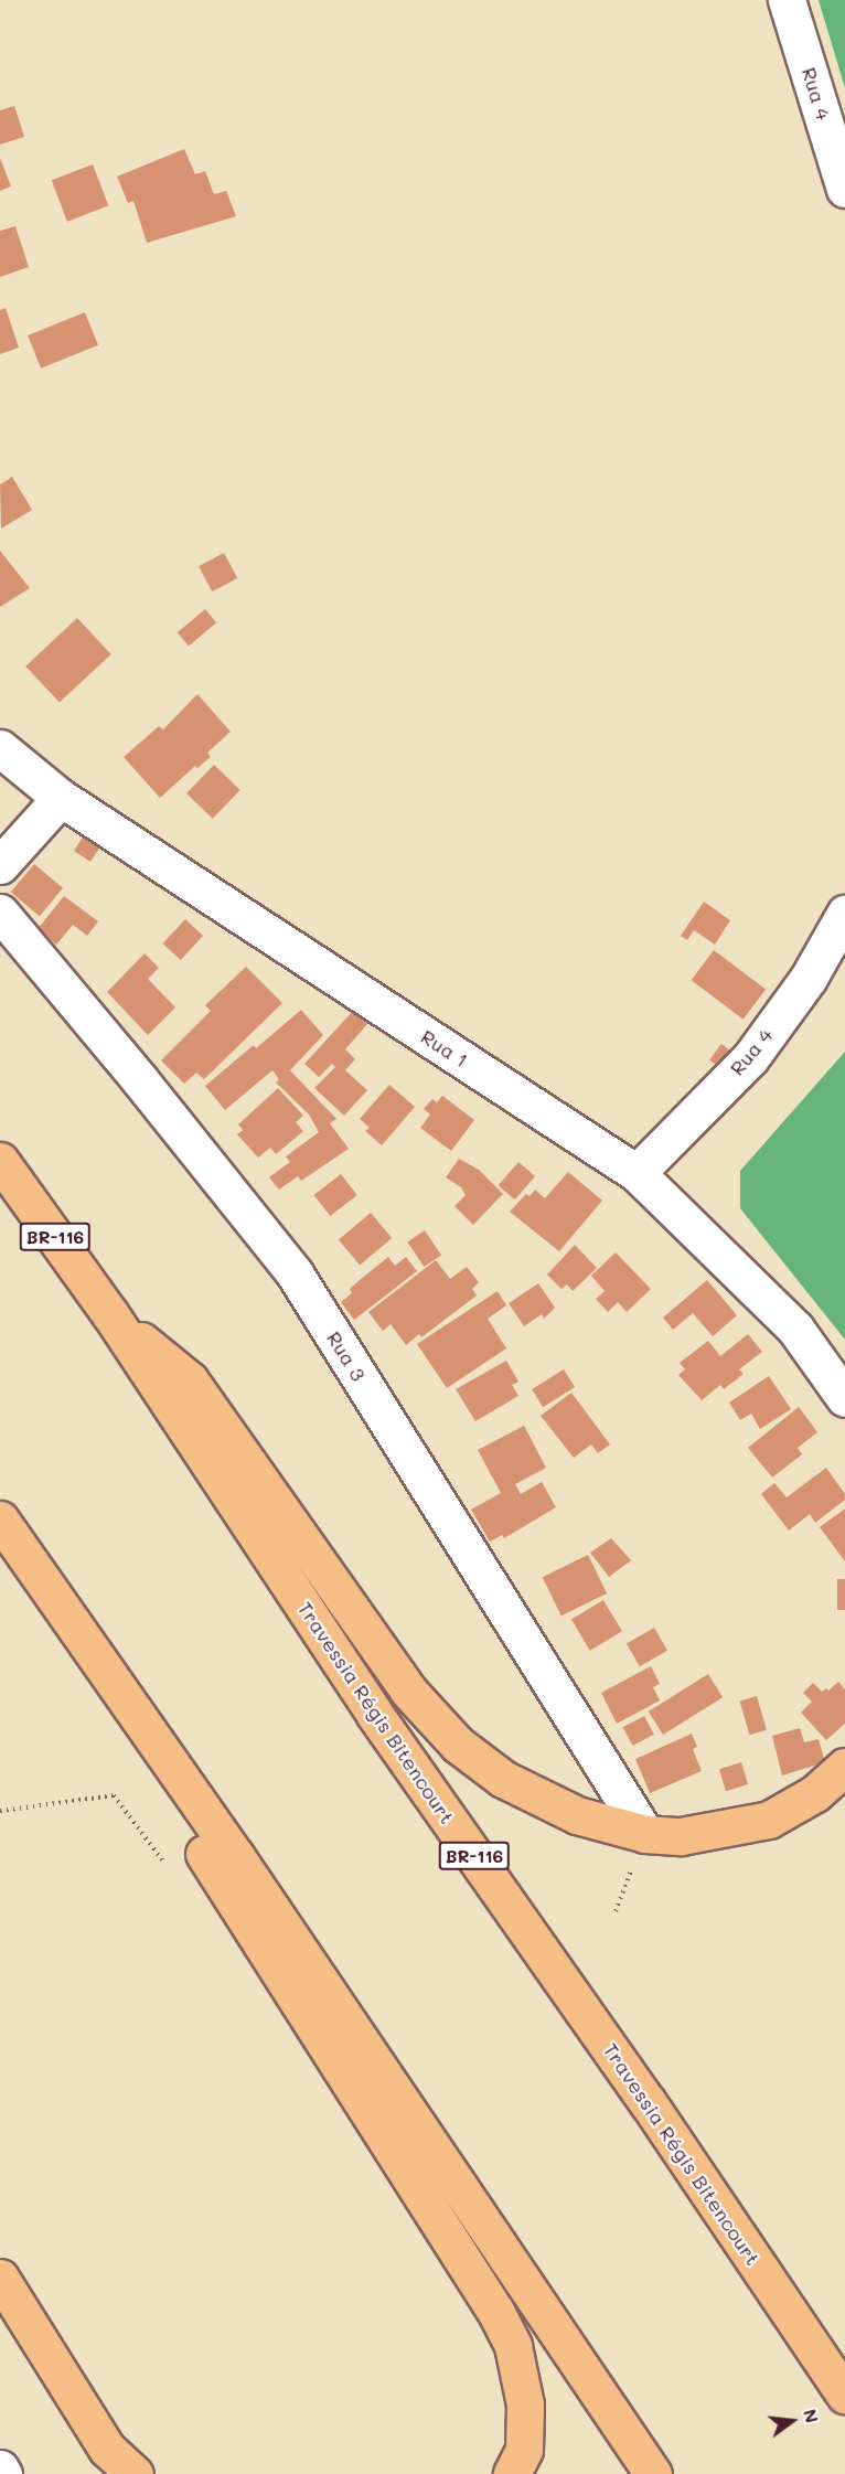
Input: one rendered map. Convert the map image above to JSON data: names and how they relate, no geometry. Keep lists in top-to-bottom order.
{
  "streets": {
    "highway": ["BR-116", "Travessia Régis Bitencourt"],
    "street": ["Rua 4", "Rua 1", "Rua 3"]
  },
  "crossings": [
    ["Rua 4", "Rua 1"]
  ],
  "north": "right"
}
